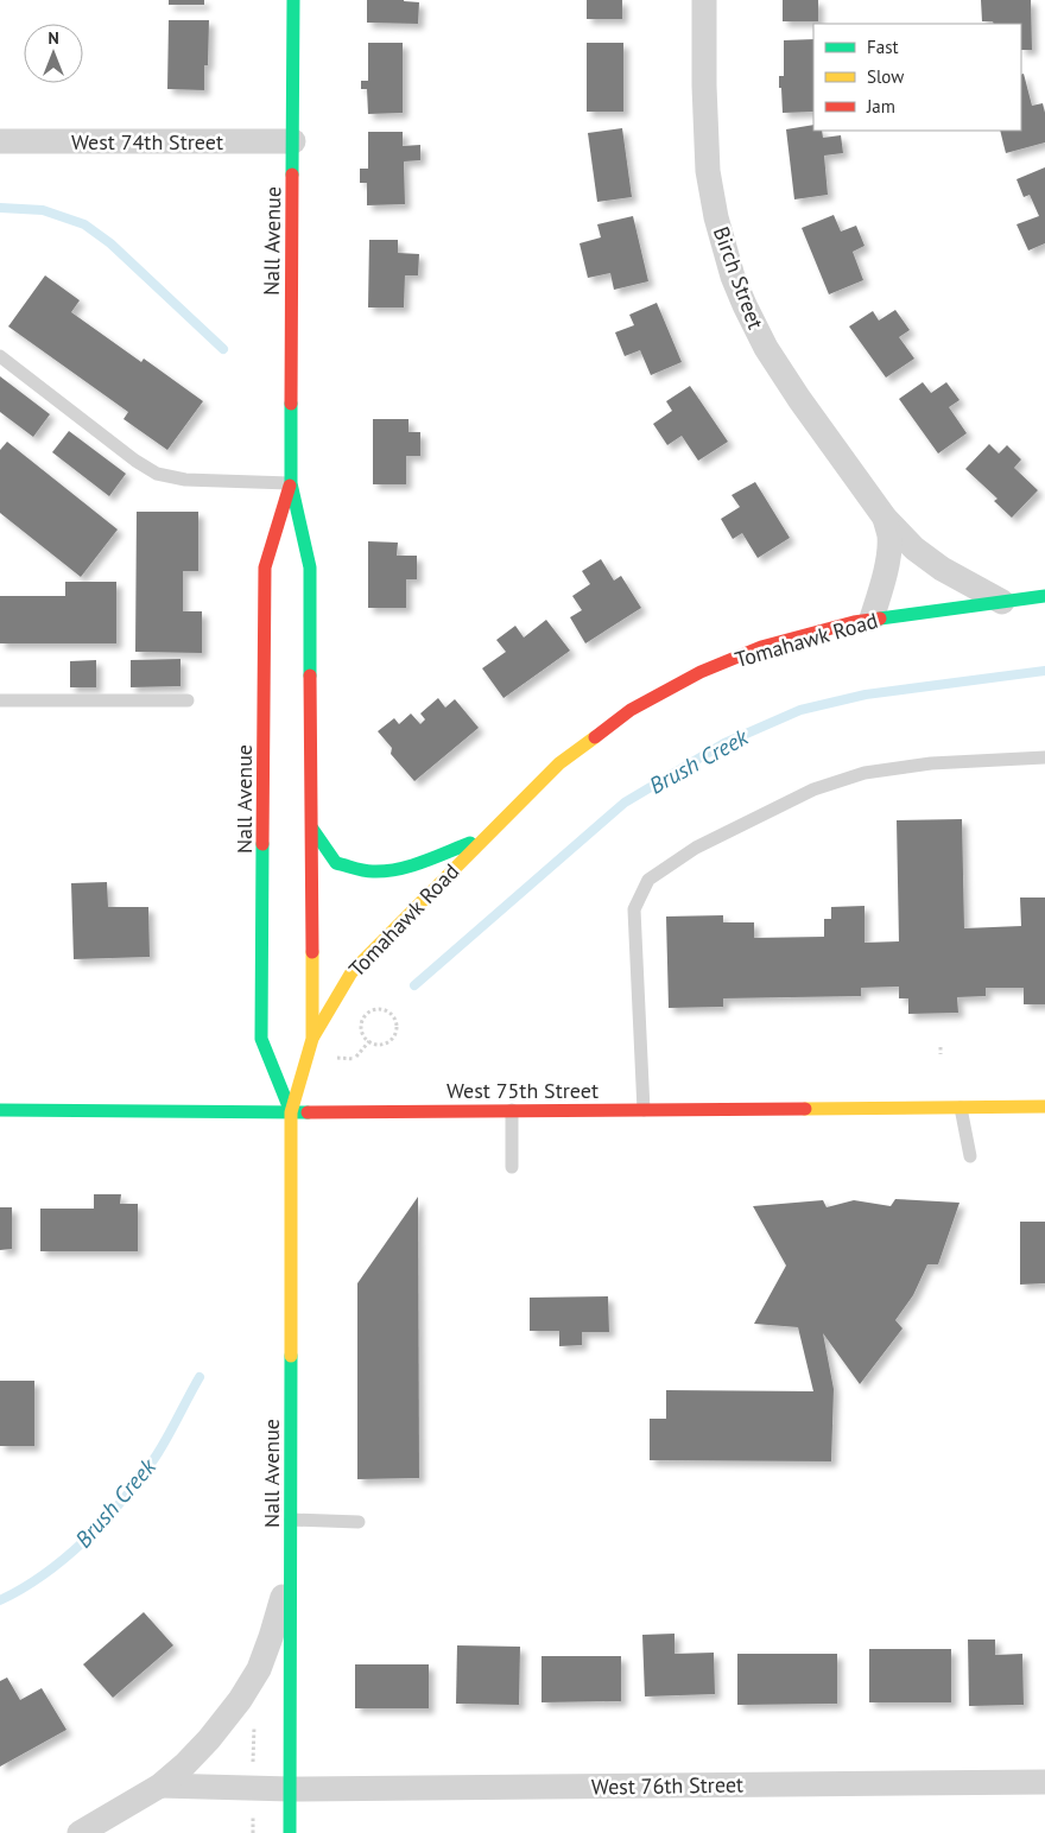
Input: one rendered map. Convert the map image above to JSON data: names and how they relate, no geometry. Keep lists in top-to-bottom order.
{
  "streets": {
    "main road": ["Nall Avenue", "Tomahawk Road", "West 75th Street"],
    "street": ["West 74th Street", "Birch Street", "West 76th Street"]
  },
  "crossings": [
    ["West 74th Street", "Nall Avenue"],
    ["Nall Avenue", "Tomahawk Road"],
    ["Nall Avenue", "West 75th Street"],
    ["Nall Avenue", "West 76th Street"],
    ["Birch Street", "Tomahawk Road"]
  ],
  "water": ["Brush Creek"],
  "legend": ["Fast", "Slow", "Jam"],
  "north": "top"
}
